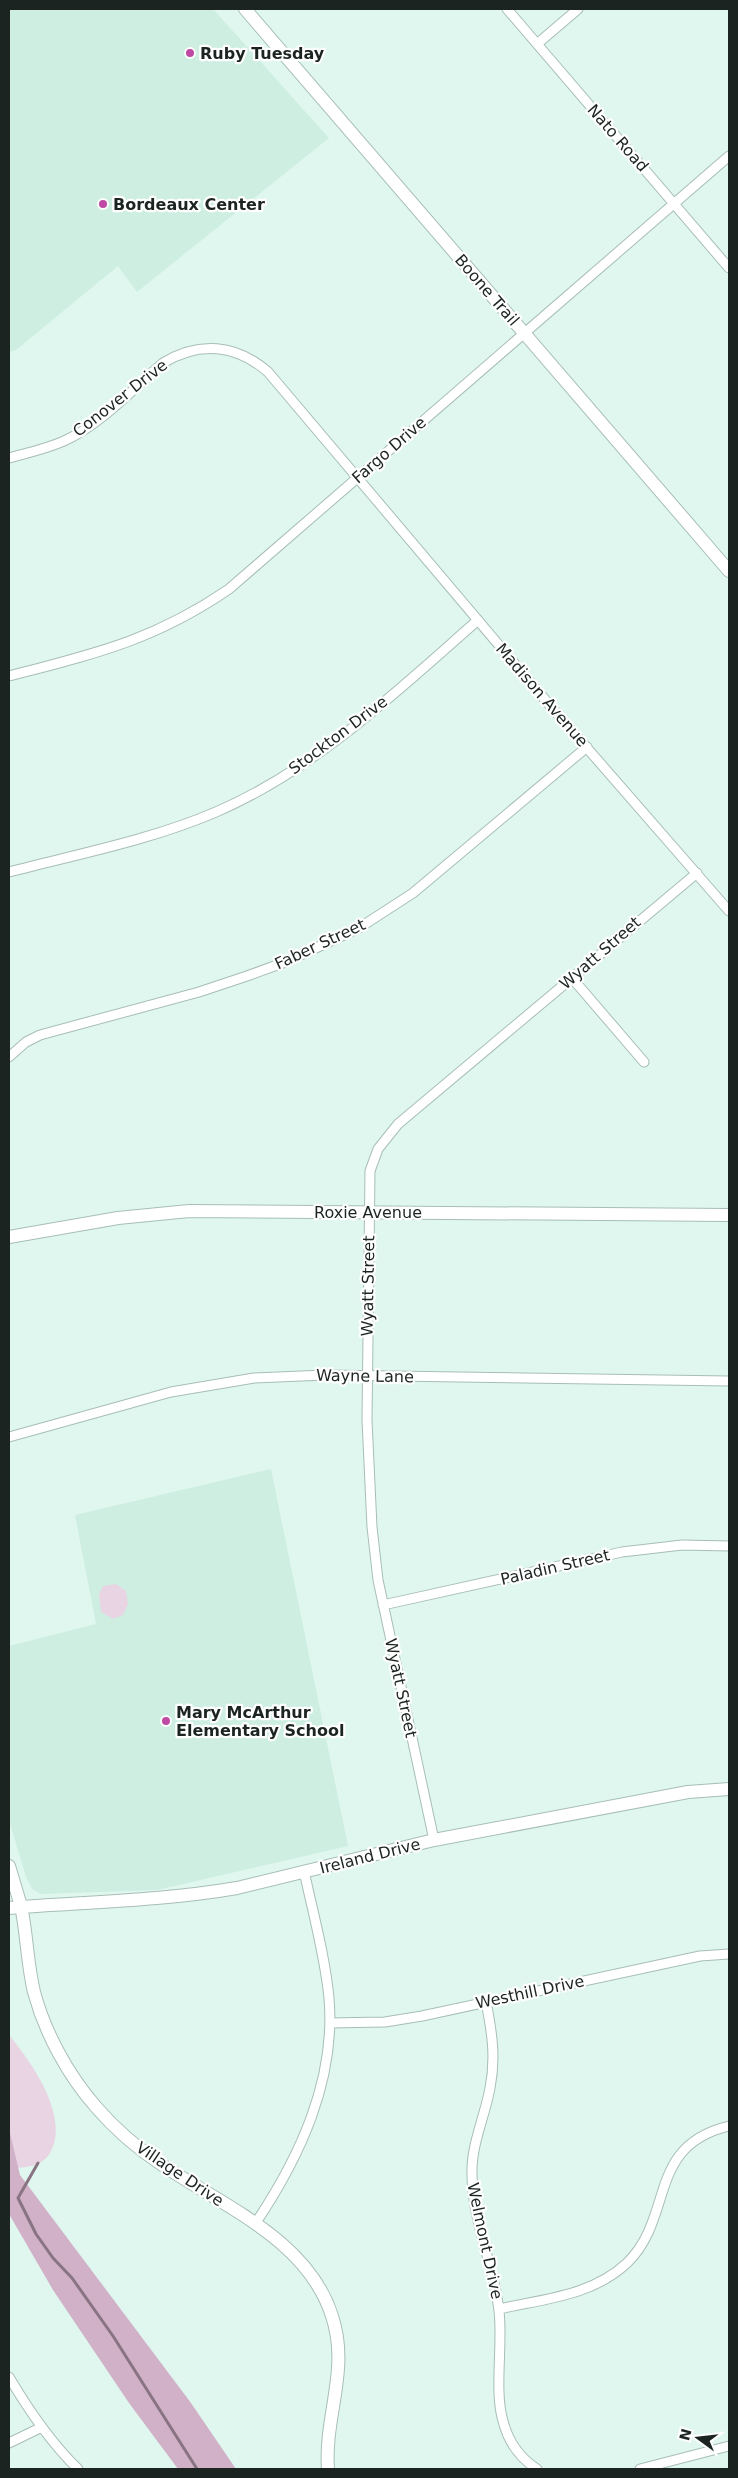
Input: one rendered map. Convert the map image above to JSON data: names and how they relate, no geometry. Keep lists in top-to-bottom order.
{
  "streets": {
    "street": [
      "Nato Road",
      "Boone Trail",
      "Conover Drive",
      "Fargo Drive",
      "Madison Avenue",
      "Stockton Drive",
      "Faber Street",
      "Wyatt Street",
      "Roxie Avenue",
      "Wayne Lane",
      "Paladin Street",
      "Ireland Drive",
      "Westhill Drive",
      "Village Drive",
      "Welmont Drive"
    ]
  },
  "crossings": [
    ["Nato Road", "Fargo Drive"],
    ["Boone Trail", "Fargo Drive"],
    ["Conover Drive", "Fargo Drive"],
    ["Conover Drive", "Madison Avenue"],
    ["Fargo Drive", "Madison Avenue"],
    ["Madison Avenue", "Stockton Drive"],
    ["Madison Avenue", "Faber Street"],
    ["Madison Avenue", "Wyatt Street"],
    ["Wyatt Street", "Roxie Avenue"],
    ["Wyatt Street", "Wayne Lane"],
    ["Wyatt Street", "Paladin Street"],
    ["Wyatt Street", "Ireland Drive"],
    ["Ireland Drive", "Village Drive"],
    ["Westhill Drive", "Welmont Drive"]
  ],
  "places": ["Ruby Tuesday", "Bordeaux Center", "Mary McArthur Elementary School"],
  "north": "left"
}
